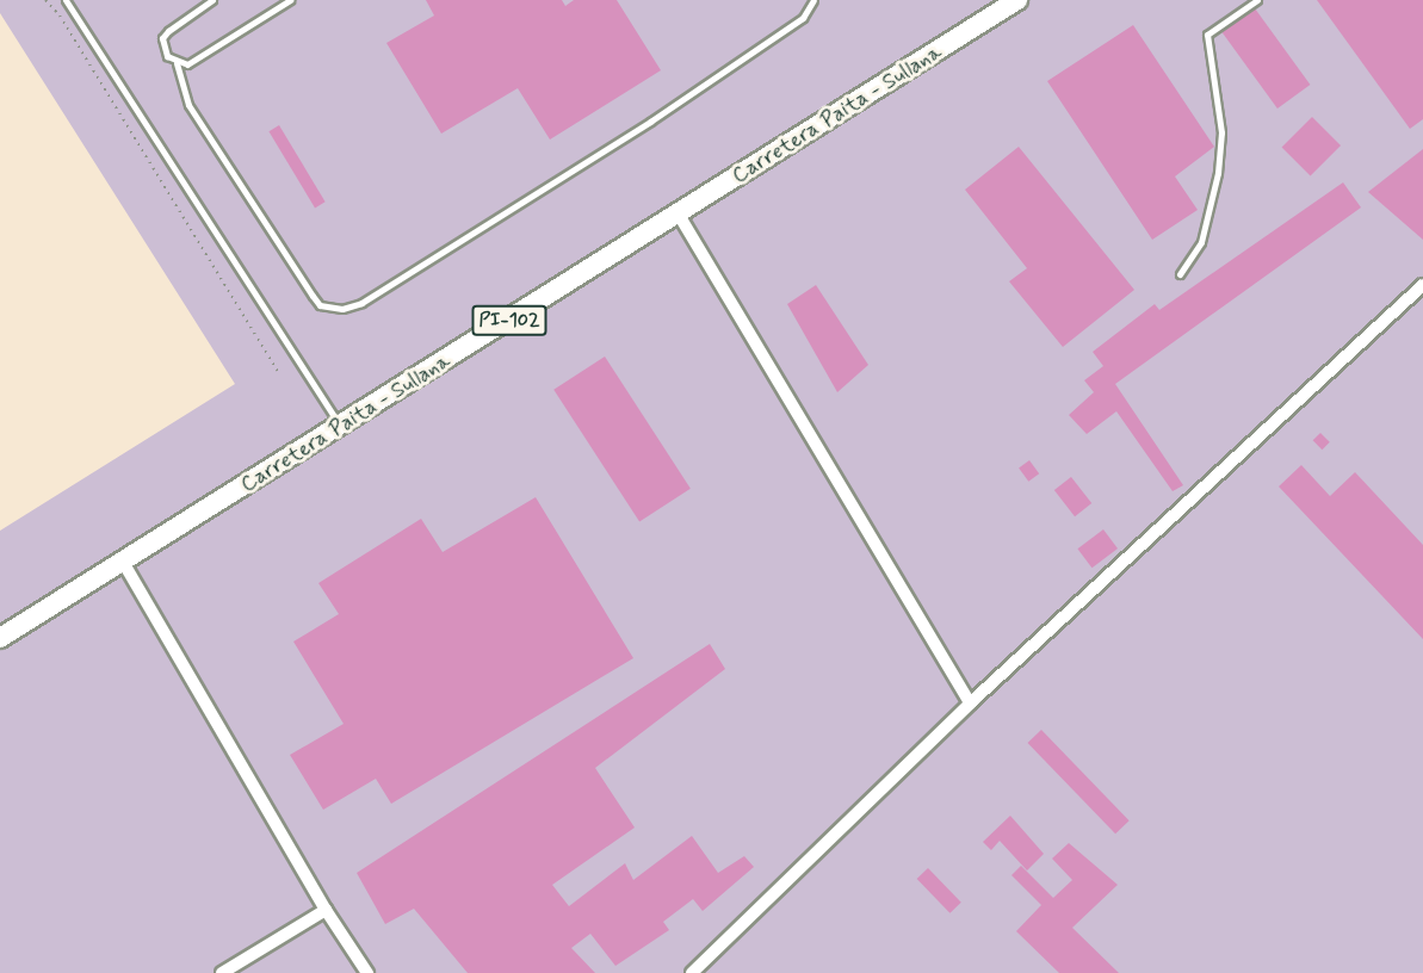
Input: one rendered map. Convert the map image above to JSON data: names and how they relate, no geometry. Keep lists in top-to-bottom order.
{
  "streets": {
    "main road": ["Carretera Paita - Sullana", "PI-102"]
  }
}
